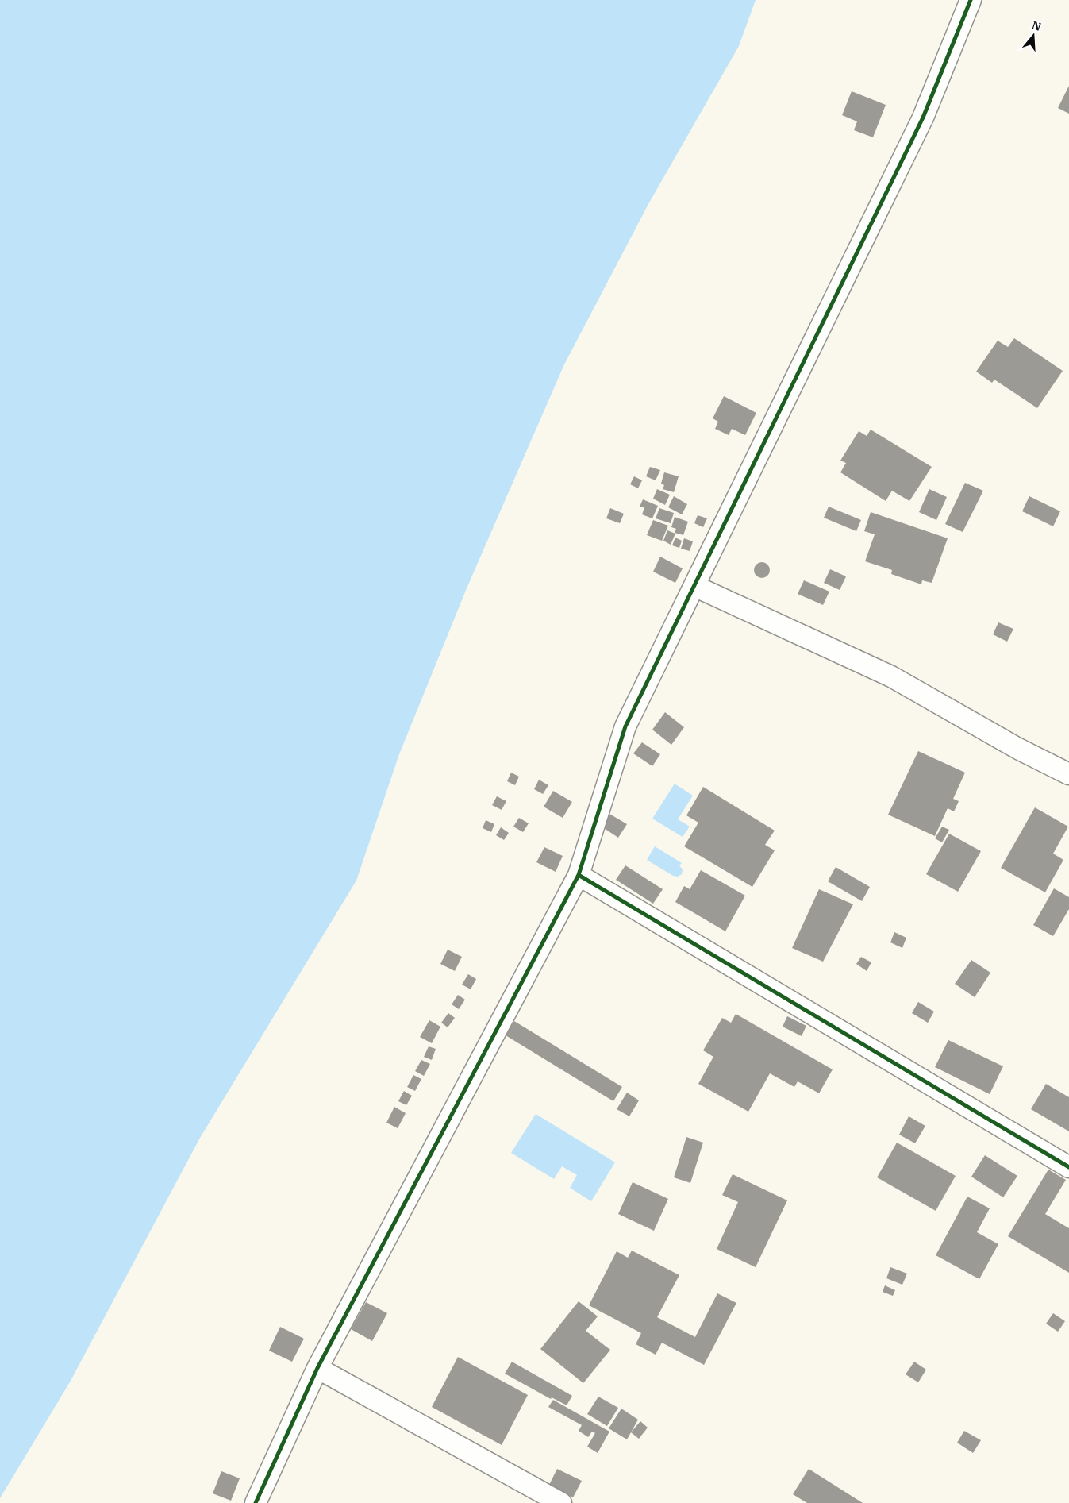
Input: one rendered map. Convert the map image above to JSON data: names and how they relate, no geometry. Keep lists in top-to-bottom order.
{
  "north": "top"
}
